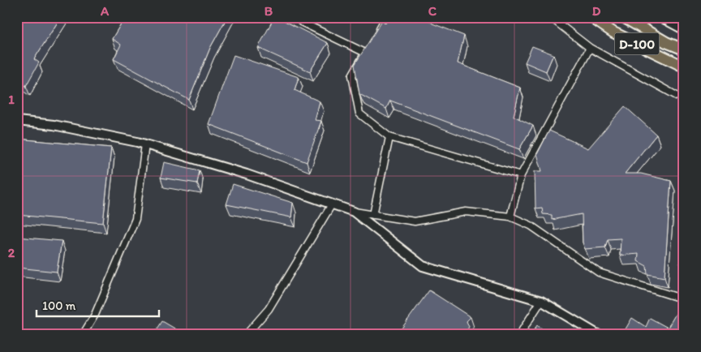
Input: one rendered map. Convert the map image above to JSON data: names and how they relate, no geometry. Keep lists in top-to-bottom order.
{
  "streets": {
    "highway": ["D-100"]
  },
  "scale_bar": "100 m",
  "grid": {
    "columns": [
      "A",
      "B",
      "C",
      "D"
    ],
    "rows": ["1", "2"]
  }
}
